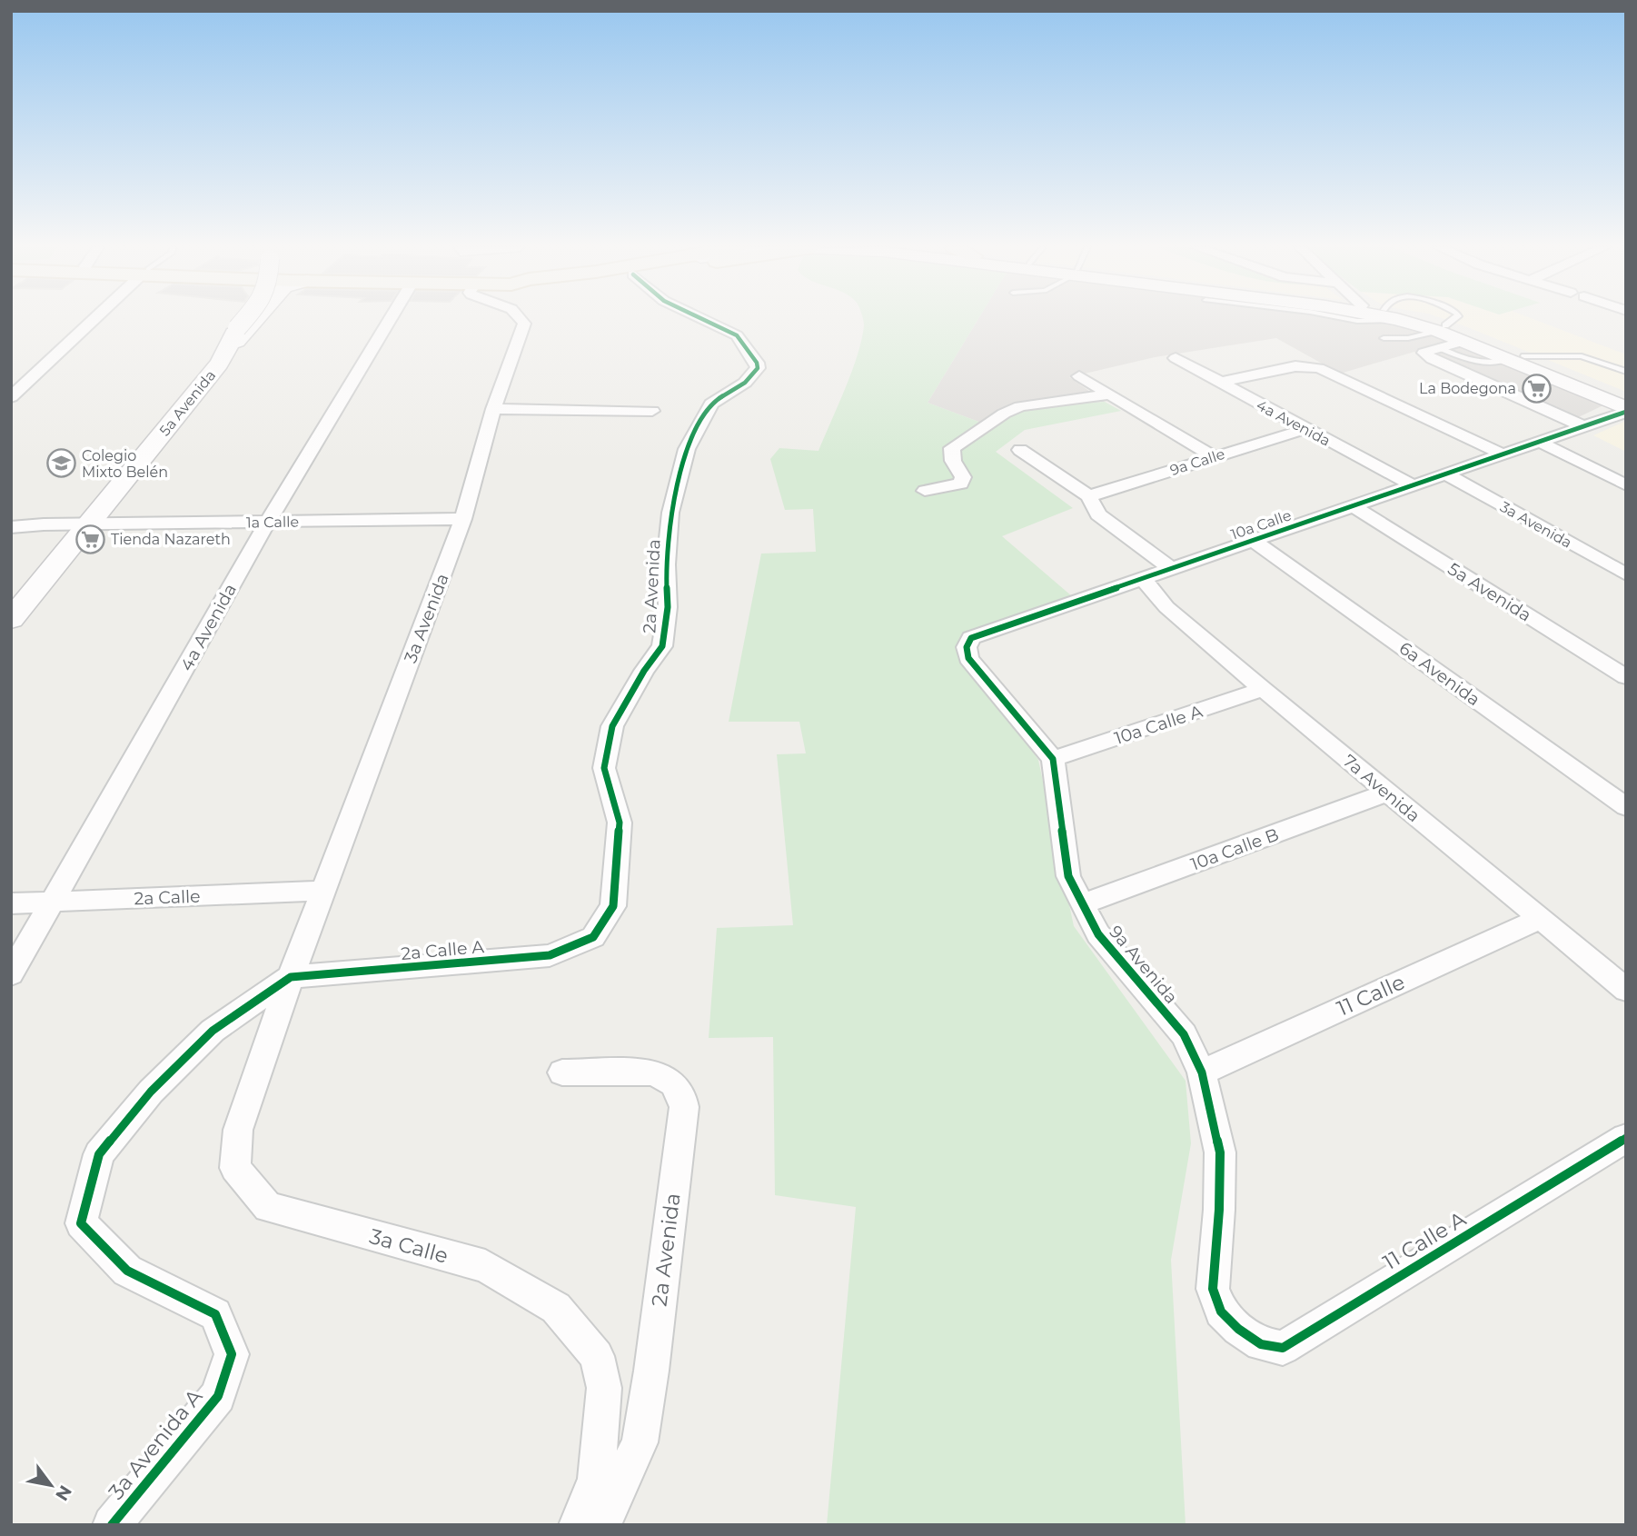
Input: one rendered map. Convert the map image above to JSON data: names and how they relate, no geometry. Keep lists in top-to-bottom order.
{
  "streets": {
    "main road": ["5a Avenida"],
    "street": [
      "4a Avenida",
      "9a Calle",
      "1a Calle",
      "10a Calle",
      "3a Avenida",
      "2a Avenida",
      "6a Avenida",
      "10a Calle A",
      "7a Avenida",
      "10a Calle B",
      "2a Calle",
      "2a Calle A",
      "9a Avenida",
      "11 Calle",
      "11 Calle A",
      "3a Calle",
      "3a Avenida A"
    ]
  },
  "crossings": [
    ["5a Avenida", "1a Calle"],
    ["5a Avenida", "10a Calle"],
    ["4a Avenida", "9a Calle"],
    ["4a Avenida", "1a Calle"],
    ["4a Avenida", "10a Calle"],
    ["4a Avenida", "2a Calle"],
    ["1a Calle", "3a Avenida"],
    ["10a Calle", "3a Avenida"],
    ["10a Calle", "6a Avenida"],
    ["10a Calle", "10a Calle A"],
    ["10a Calle", "7a Avenida"],
    ["10a Calle", "9a Avenida"],
    ["3a Avenida", "2a Calle"],
    ["3a Avenida", "2a Calle A"],
    ["3a Avenida", "3a Calle"],
    ["3a Avenida", "3a Avenida A"],
    ["2a Avenida", "2a Calle A"],
    ["10a Calle A", "7a Avenida"],
    ["10a Calle A", "9a Avenida"],
    ["7a Avenida", "10a Calle B"],
    ["7a Avenida", "11 Calle"],
    ["10a Calle B", "9a Avenida"],
    ["2a Calle A", "3a Calle"],
    ["2a Calle A", "3a Avenida A"],
    ["9a Avenida", "11 Calle"],
    ["9a Avenida", "11 Calle A"],
    ["3a Calle", "3a Avenida A"]
  ],
  "places": {
    "supermarket": ["La Bodegona", "Tienda Nazareth"],
    "school or university": ["Colegio Mixto Belén"]
  },
  "north": "bottom right"
}
